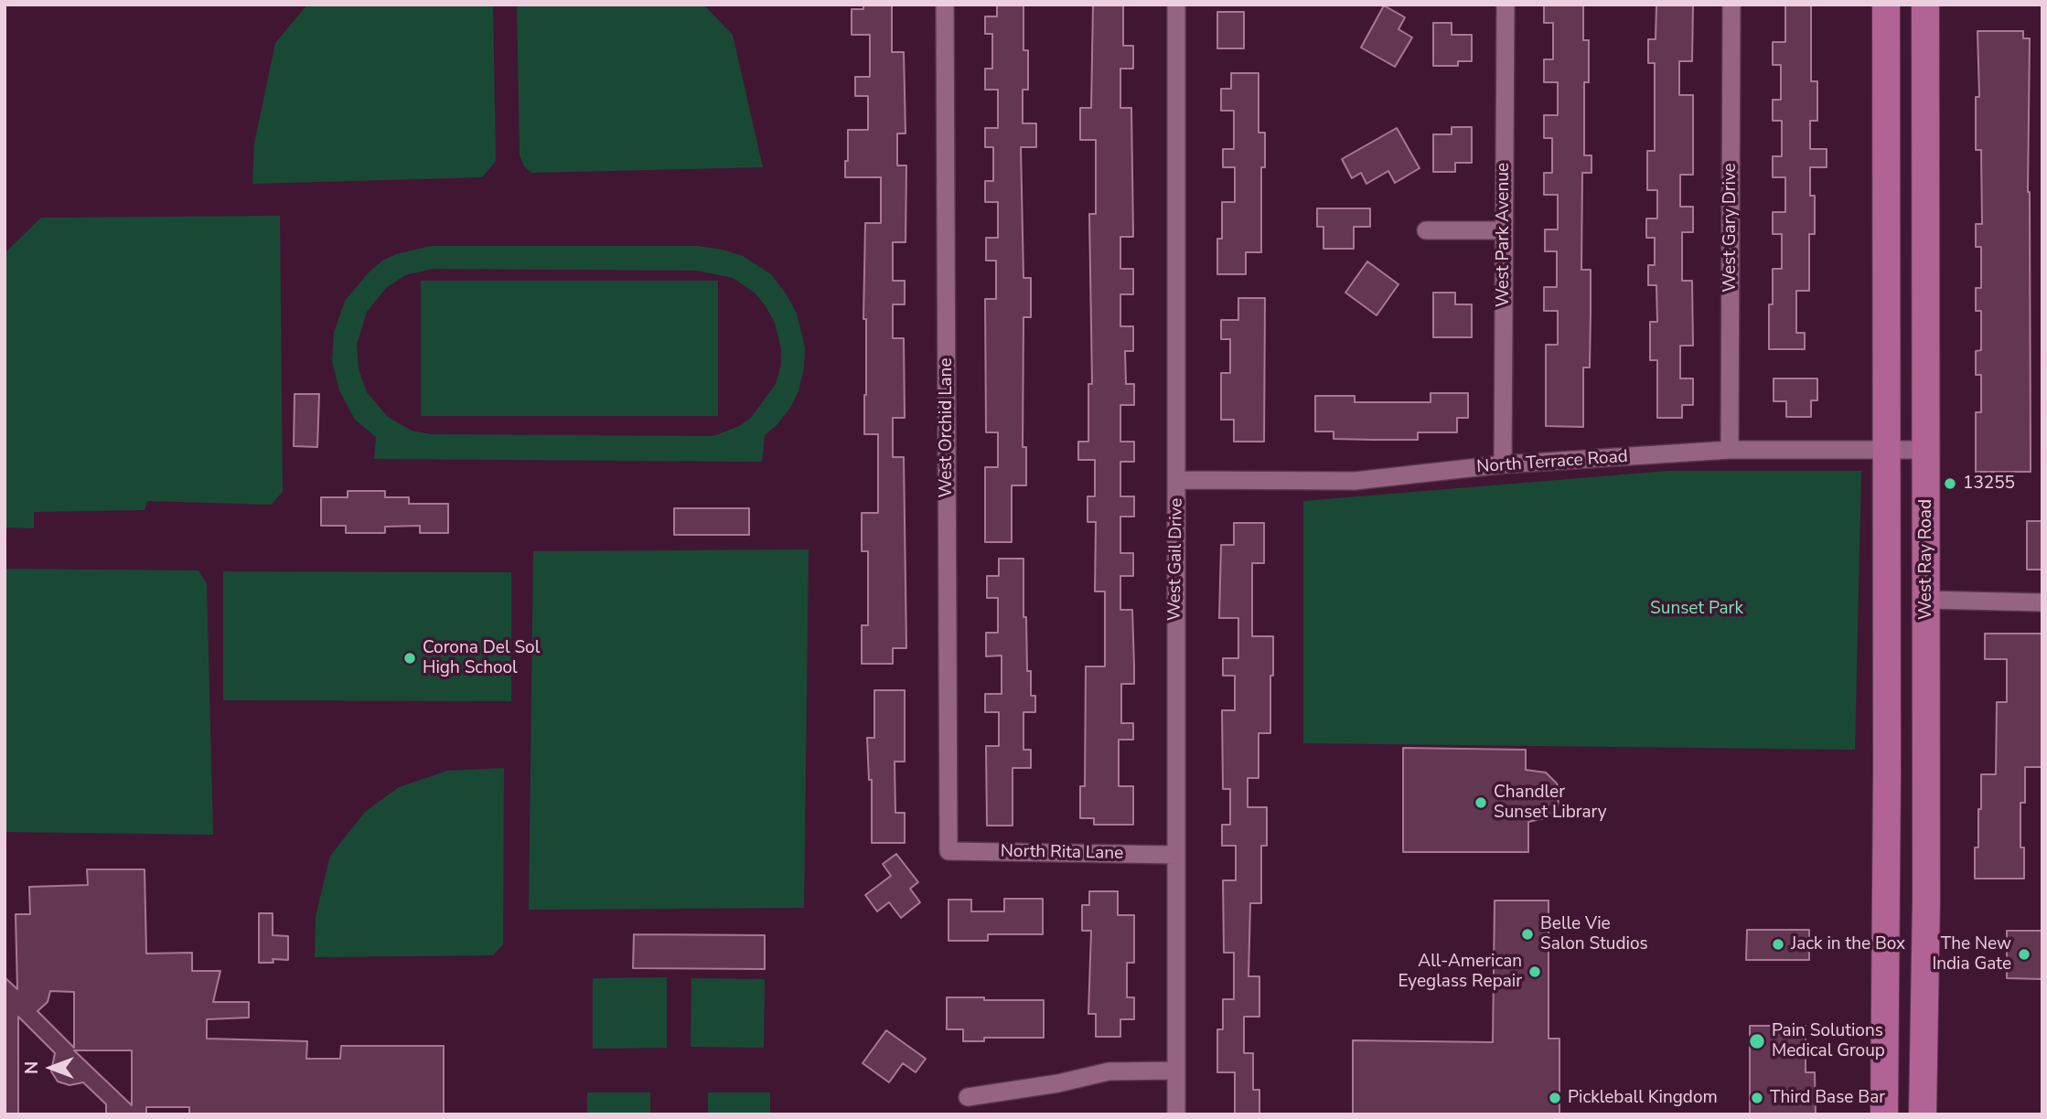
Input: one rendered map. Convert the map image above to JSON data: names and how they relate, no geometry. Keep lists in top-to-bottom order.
{
  "streets": {
    "main road": ["West Ray Road"],
    "street": [
      "West Gary Drive",
      "West Park Avenue",
      "West Orchid Lane",
      "North Terrace Road",
      "West Gail Drive",
      "North Rita Lane"
    ]
  },
  "crossings": [
    ["West Gary Drive", "North Terrace Road"],
    ["West Park Avenue", "North Terrace Road"],
    ["West Orchid Lane", "North Rita Lane"],
    ["North Terrace Road", "West Gail Drive"],
    ["North Terrace Road", "West Ray Road"],
    ["West Gail Drive", "North Rita Lane"]
  ],
  "parks": ["Sunset Park"],
  "places": [
    "13255",
    "Corona Del Sol High School",
    "Chandler Sunset Library",
    "Belle Vie Salon Studios",
    "Jack in the Box",
    "The New India Gate",
    "All-American Eyeglass Repair",
    "Pain Solutions Medical Group",
    "Pickleball Kingdom",
    "Third Base Bar"
  ],
  "north": "left"
}
